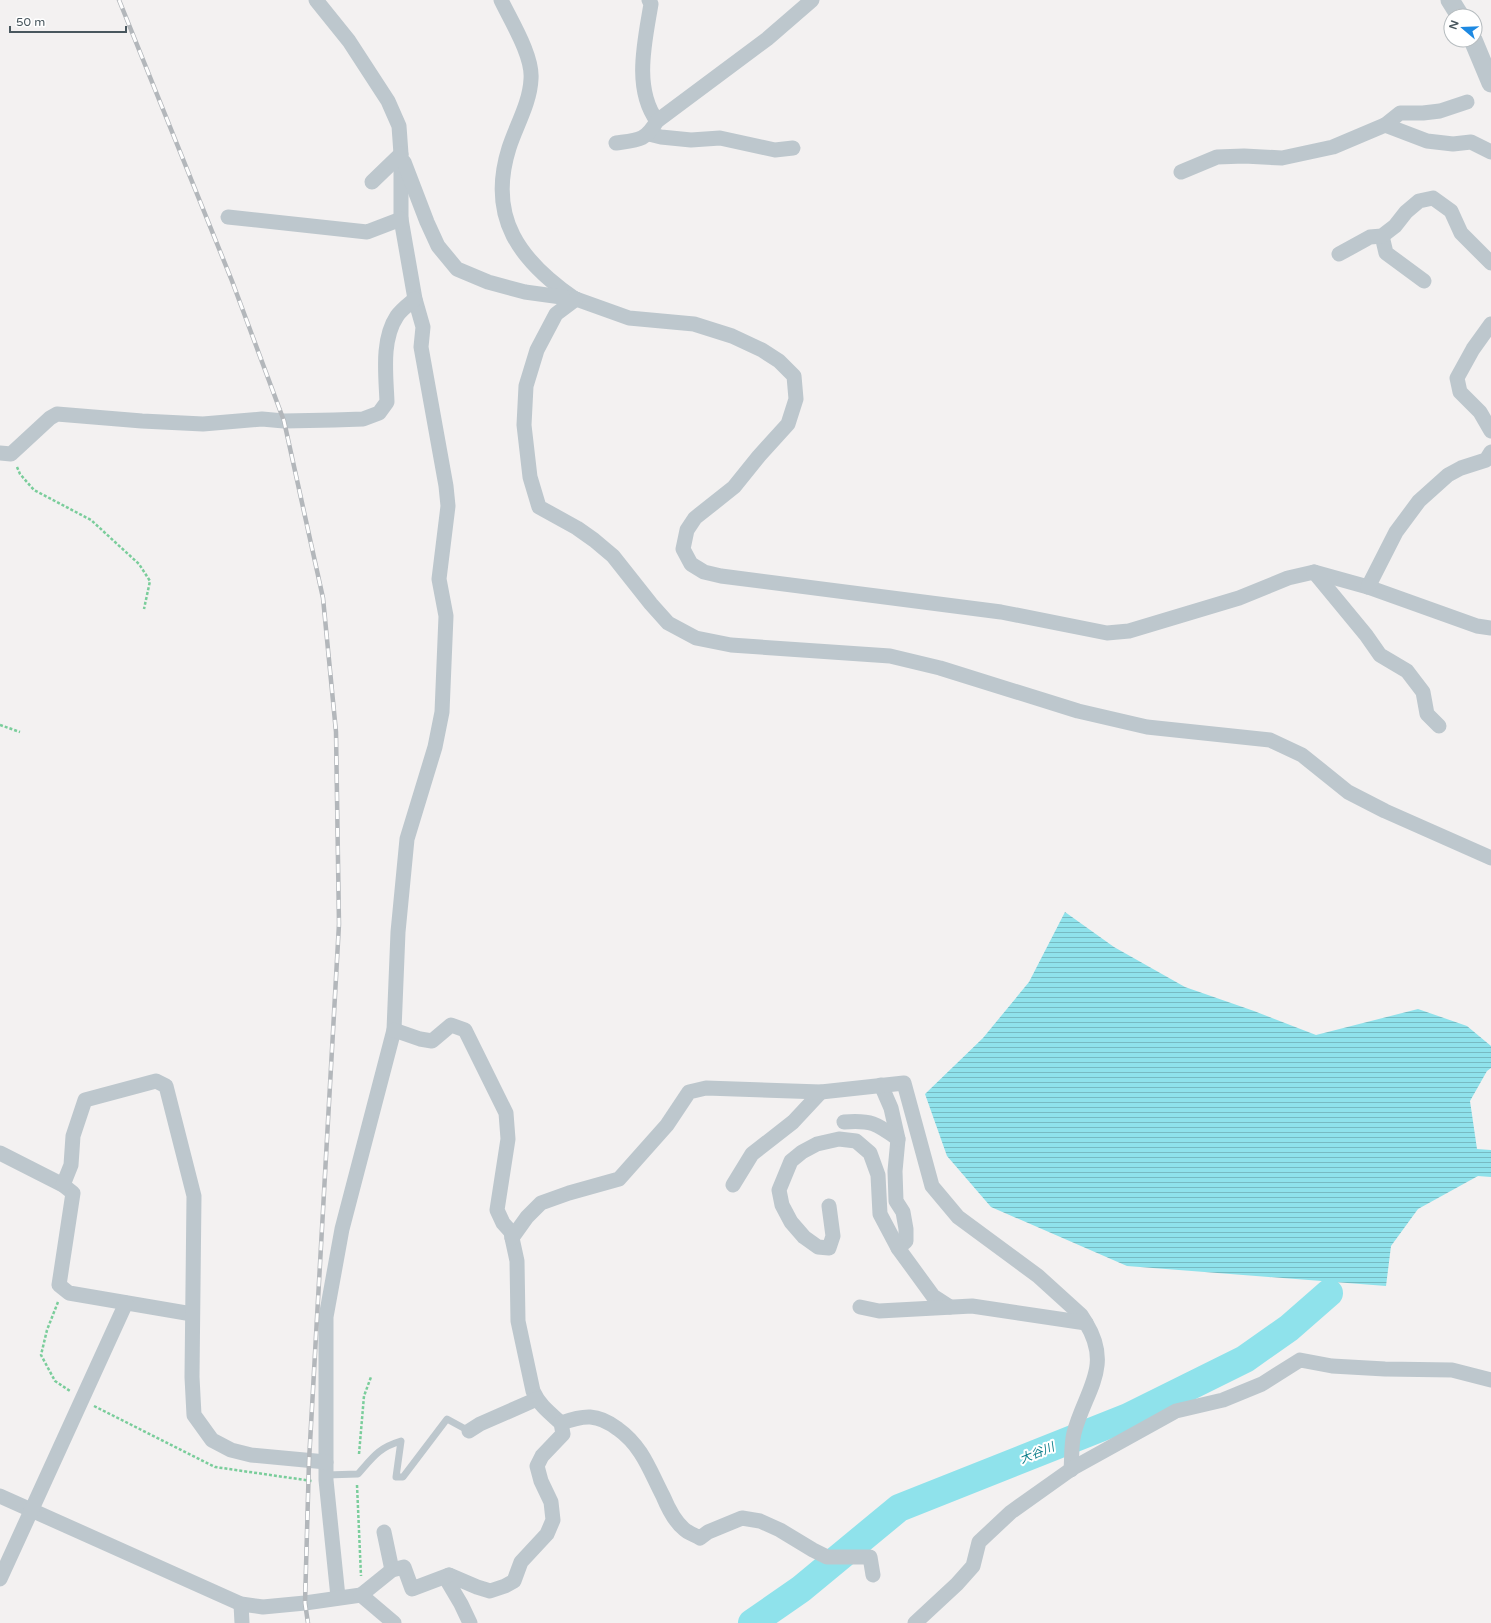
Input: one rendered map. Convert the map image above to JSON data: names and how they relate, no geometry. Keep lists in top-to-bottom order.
{
  "water": ["大谷川"],
  "scale_bar": "50 m",
  "north": "left"
}
